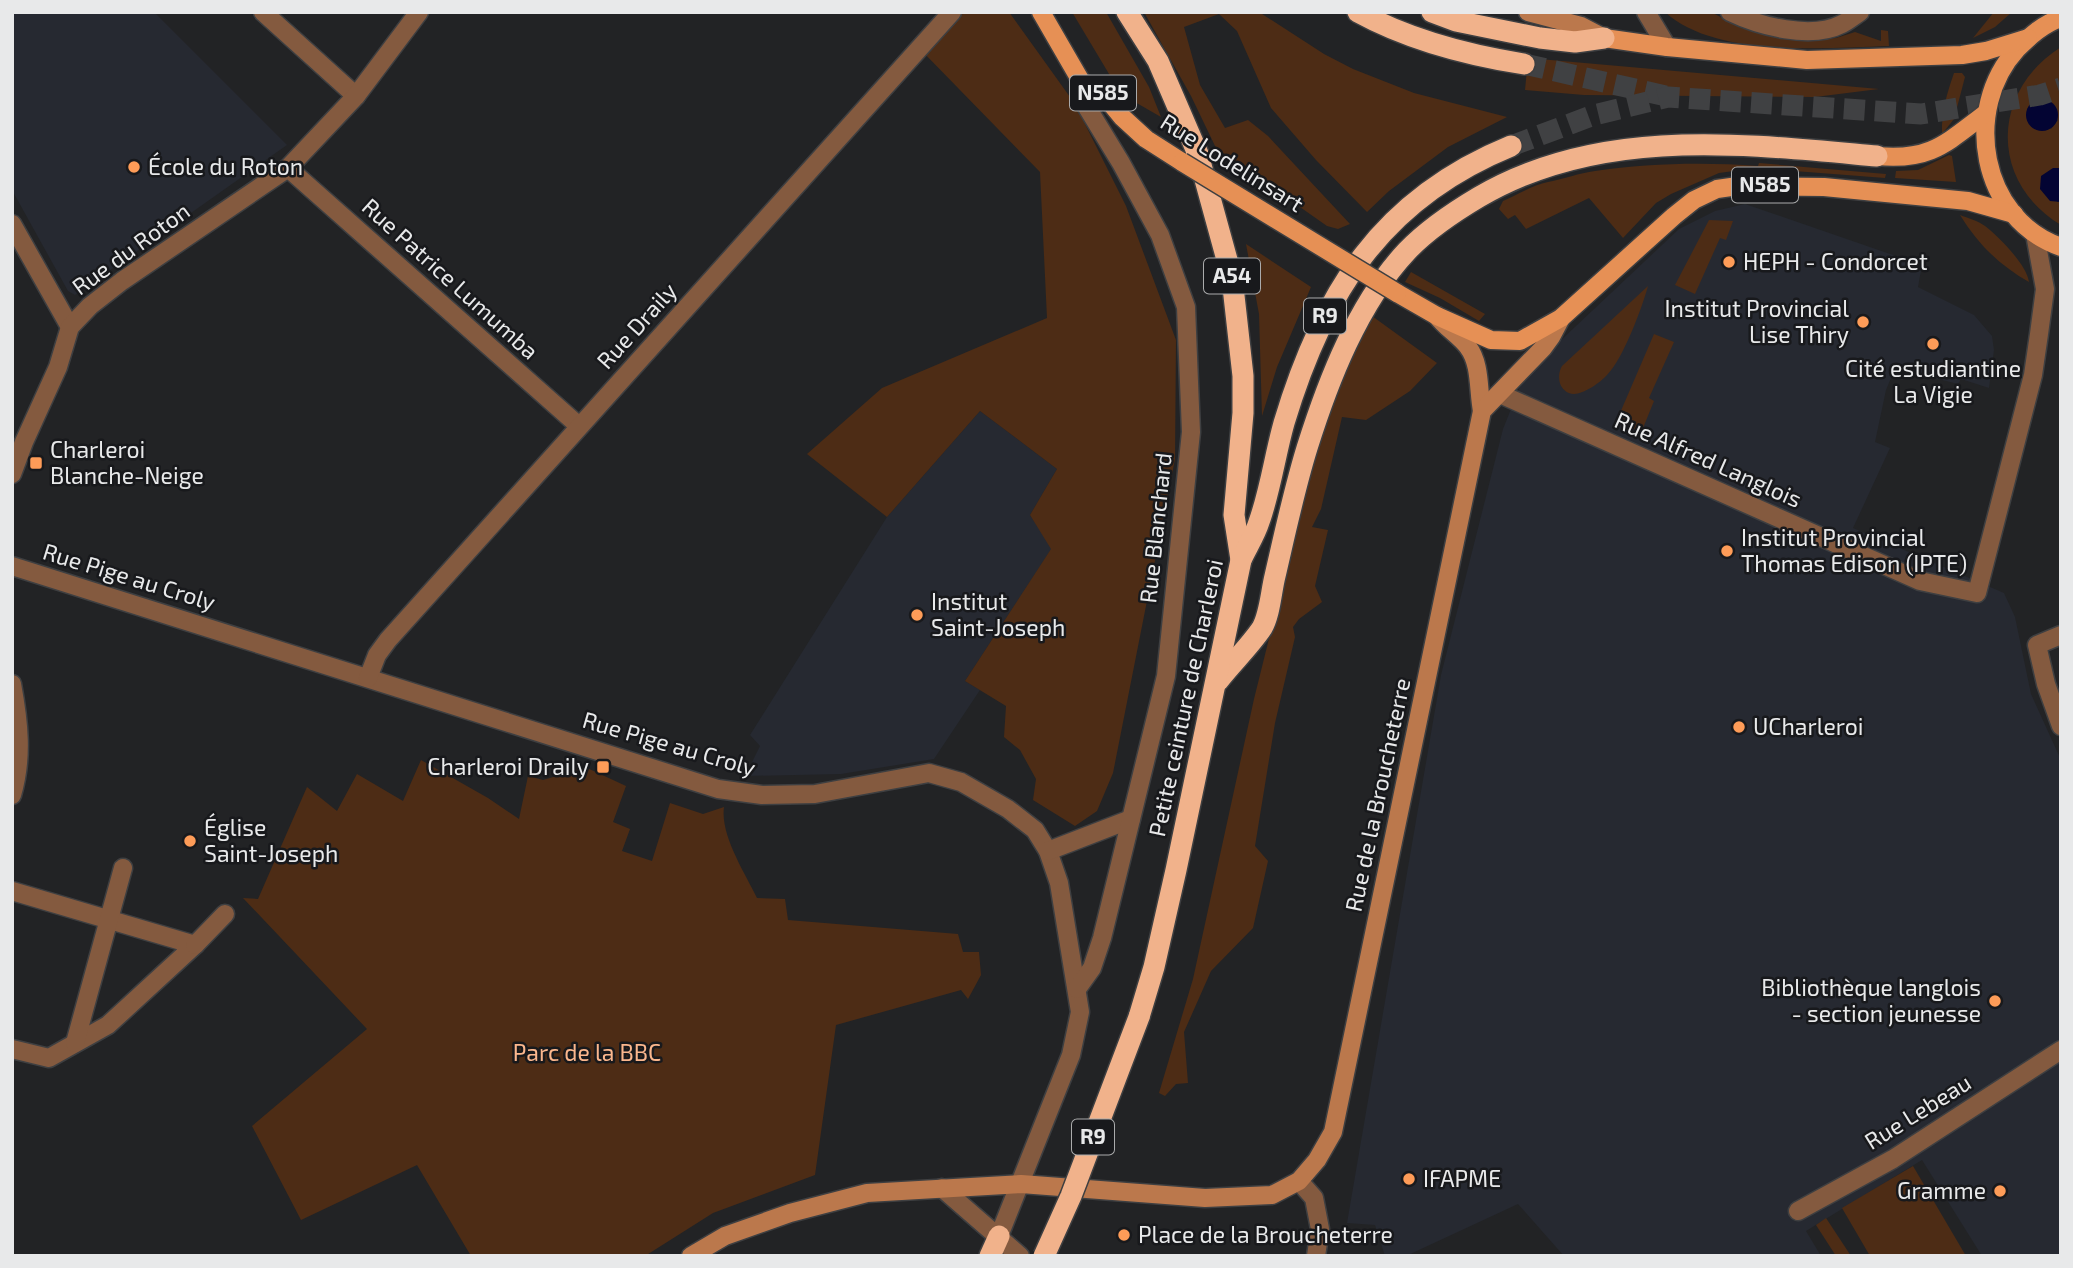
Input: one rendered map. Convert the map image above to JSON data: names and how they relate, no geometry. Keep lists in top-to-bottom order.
{
  "streets": {
    "highway": ["A54", "R9", "Petite ceinture de Charleroi"],
    "main road": ["N585", "Rue Lodelinsart", "Rue de la Broucheterre"],
    "street": [
      "Rue du Roton",
      "Rue Patrice Lumumba",
      "Rue Draily",
      "Rue Alfred Langlois",
      "Rue Blanchard",
      "Rue Pige au Croly",
      "Rue Lebeau"
    ]
  },
  "crossings": [
    ["N585", "Rue Lodelinsart"],
    ["N585", "Rue Alfred Langlois"],
    ["N585", "Rue de la Broucheterre"],
    ["Rue Lodelinsart", "Rue Blanchard"],
    ["Rue Lodelinsart", "Rue de la Broucheterre"],
    ["Rue du Roton", "Rue Patrice Lumumba"],
    ["A54", "Petite ceinture de Charleroi"],
    ["Rue Patrice Lumumba", "Rue Draily"],
    ["Rue Draily", "Rue Pige au Croly"],
    ["Rue Blanchard", "Rue Pige au Croly"],
    ["Rue Pige au Croly", "Rue de la Broucheterre"]
  ],
  "parks": ["Parc de la BBC"],
  "places": {
    "other": [
      "École du Roton",
      "HEPH - Condorcet",
      "Institut Provincial Lise Thiry",
      "Cité estudiantine La Vigie",
      "Institut Provincial Thomas Edison (IPTE)",
      "Institut Saint-Joseph",
      "UCharleroi",
      "Église Saint-Joseph",
      "Bibliothèque langlois - section jeunesse",
      "IFAPME",
      "Gramme",
      "Place de la Broucheterre"
    ],
    "transit": ["Charleroi Blanche-Neige", "Charleroi Draily"]
  }
}
